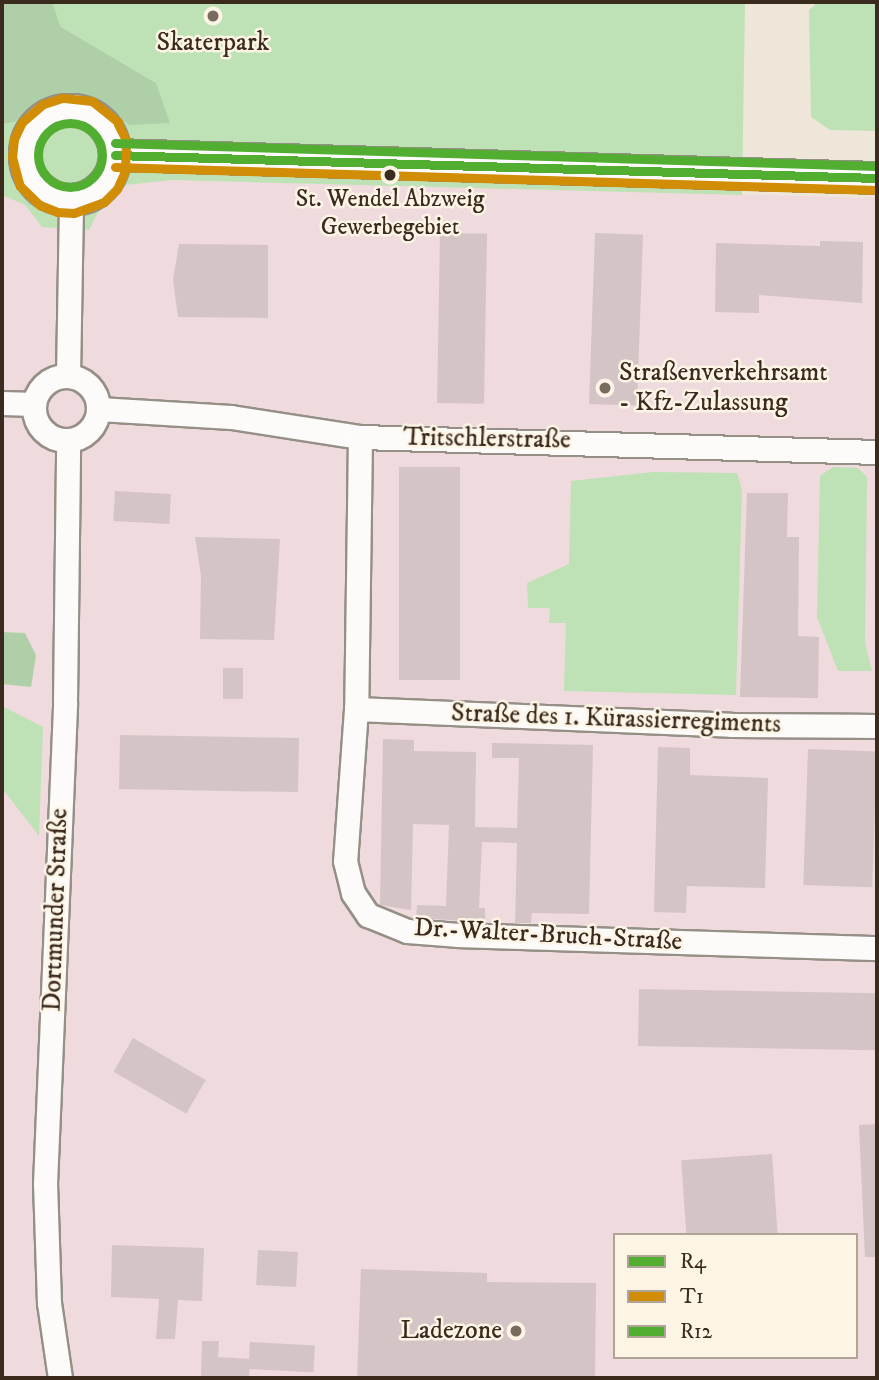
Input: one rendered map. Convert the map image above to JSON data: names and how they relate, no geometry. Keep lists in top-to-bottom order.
{
  "streets": {
    "street": [
      "Tritschlerstraße",
      "Straße des 1. Kürassierregiments",
      "Dortmunder Straße",
      "Dr.-Walter-Bruch-Straße"
    ]
  },
  "crossings": [
    ["Tritschlerstraße", "Dortmunder Straße"],
    ["Tritschlerstraße", "Dr.-Walter-Bruch-Straße"],
    ["Straße des 1. Kürassierregiments", "Dr.-Walter-Bruch-Straße"]
  ],
  "places": [
    "Skaterpark",
    "St. Wendel Abzweig Gewerbegebiet",
    "Straßenverkehrsamt - Kfz-Zulassung",
    "Ladezone"
  ],
  "lines": ["transit line T1", "transit line R12", "transit line R4"],
  "legend": ["R4", "T1", "R12"]
}
